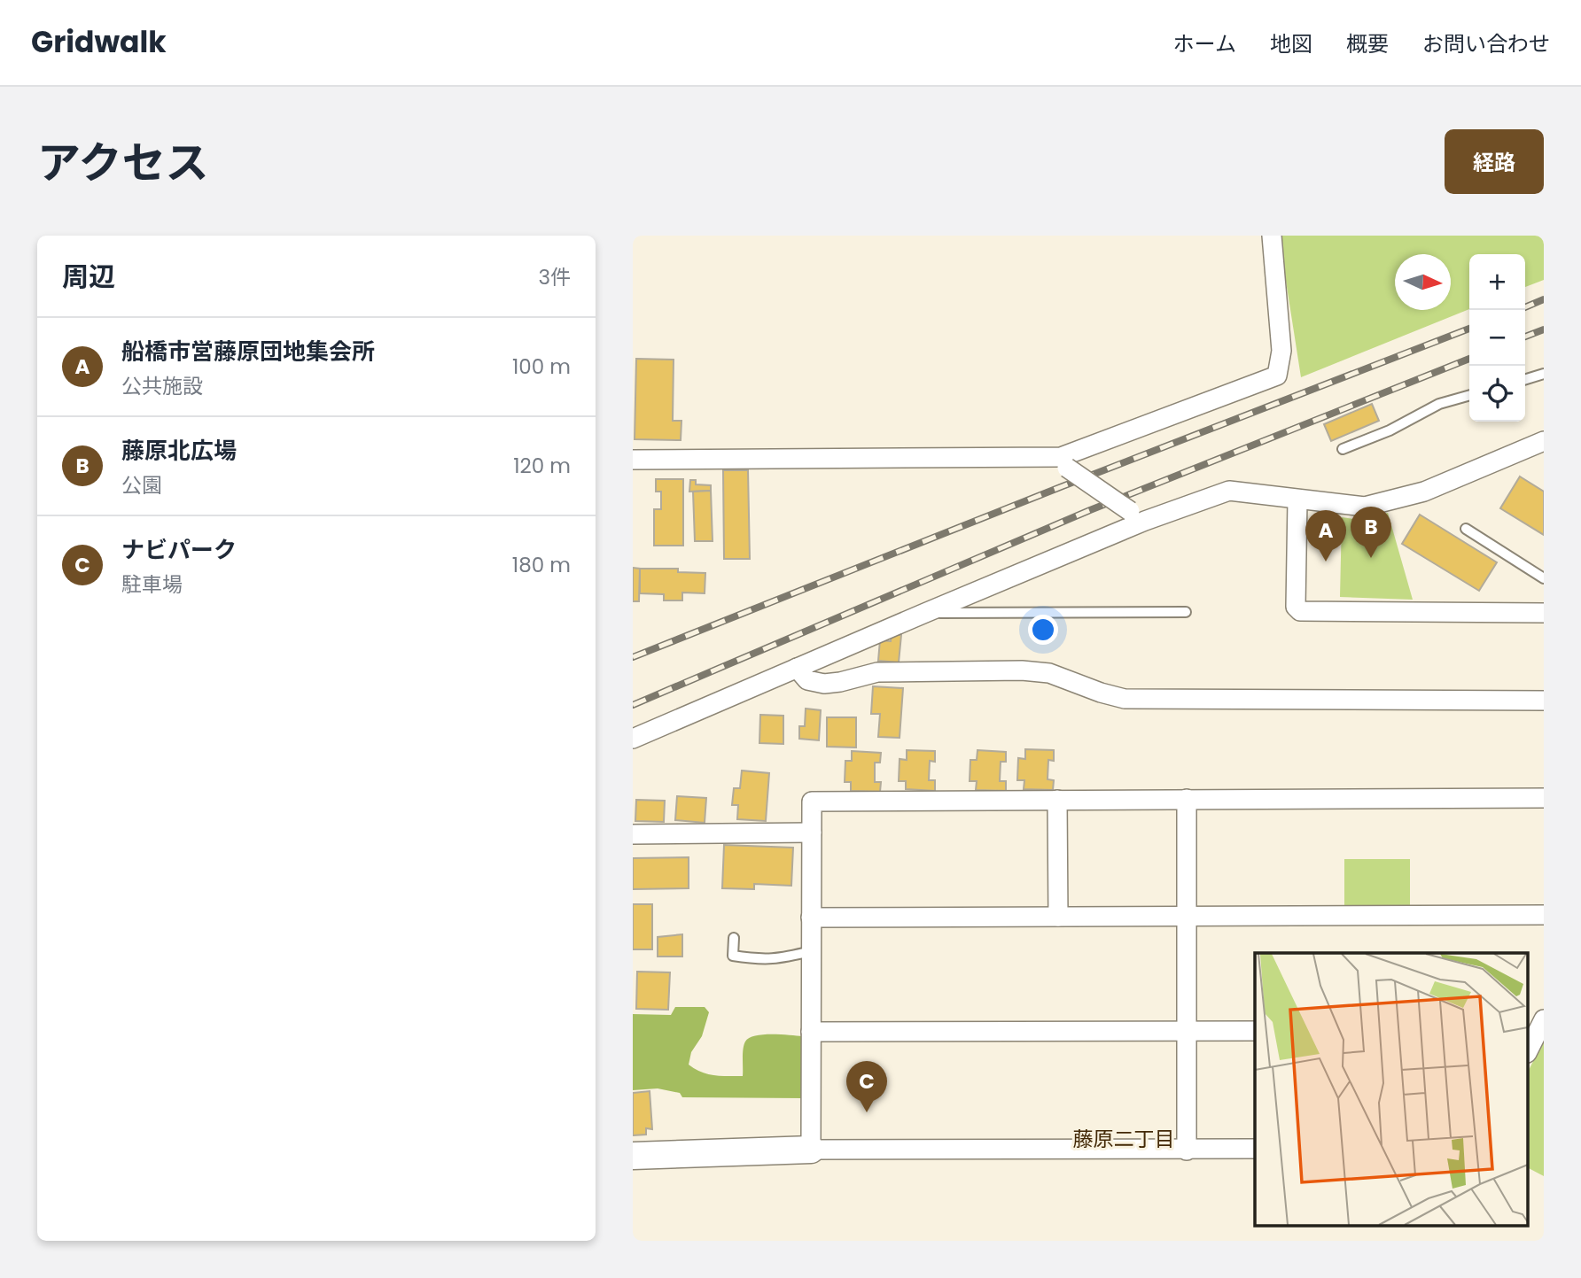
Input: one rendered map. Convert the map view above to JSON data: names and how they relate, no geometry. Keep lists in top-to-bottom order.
{
  "districts": ["藤原二丁目"],
  "north": "right",
  "page": {
    "header": "Gridwalk",
    "nav": [
      "ホーム",
      "地図",
      "概要",
      "お問い合わせ"
    ],
    "title": "アクセス",
    "buttons": "経路",
    "heading": ["周辺", "3件"],
    "map_buttons": ["+", "−"],
    "list": [
      {
        "mark": "A",
        "name": "船橋市営藤原団地集会所",
        "note": "公共施設",
        "value": "100 m"
      },
      {
        "mark": "B",
        "name": "藤原北広場",
        "note": "公園",
        "value": "120 m"
      },
      {
        "mark": "C",
        "name": "ナビパーク",
        "note": "駐車場",
        "value": "180 m"
      }
    ],
    "pins": ["B", "A", "C"]
  }
}
